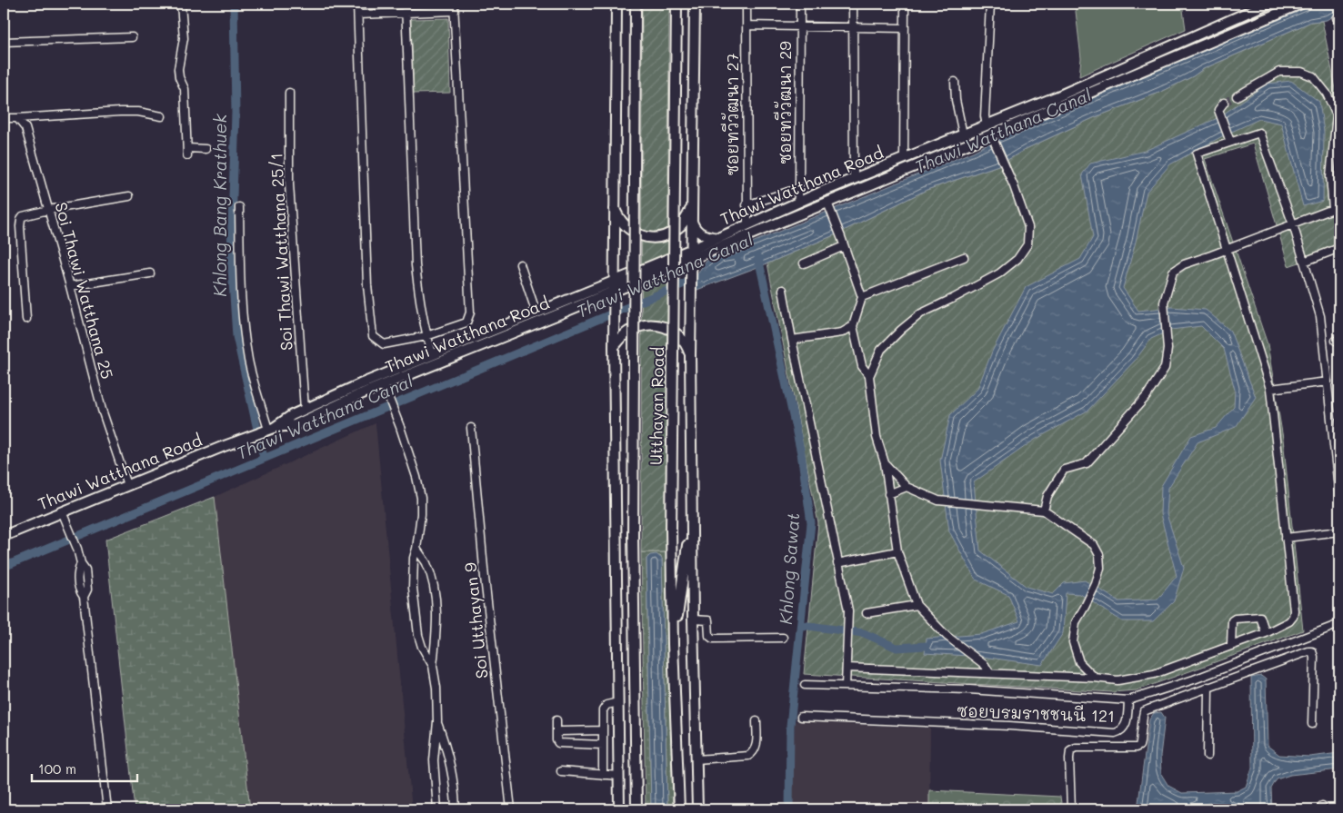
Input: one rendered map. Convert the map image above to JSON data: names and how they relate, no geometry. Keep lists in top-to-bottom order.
{
  "streets": {
    "main road": ["Thawi Watthana Road", "Utthayan Road"],
    "street": [
      "ซอยทวีวัฒนา 29",
      "ซอยทวีวัฒนา 27",
      "Soi Thawi Watthana 25/1",
      "Soi Thawi Watthana 25",
      "Soi Utthayan 9",
      "ซอยบรมราชชนนี 121"
    ]
  },
  "crossings": [
    ["ซอยทวีวัฒนา 29", "Thawi Watthana Road"],
    ["ซอยทวีวัฒนา 27", "Thawi Watthana Road"],
    ["Thawi Watthana Road", "Soi Thawi Watthana 25/1"],
    ["Thawi Watthana Road", "Soi Thawi Watthana 25"],
    ["Thawi Watthana Road", "Utthayan Road"]
  ],
  "water": ["Thawi Watthana Canal", "Khlong Bang Krathuek", "Khlong Sawat"],
  "scale_bar": "100 m"
}
